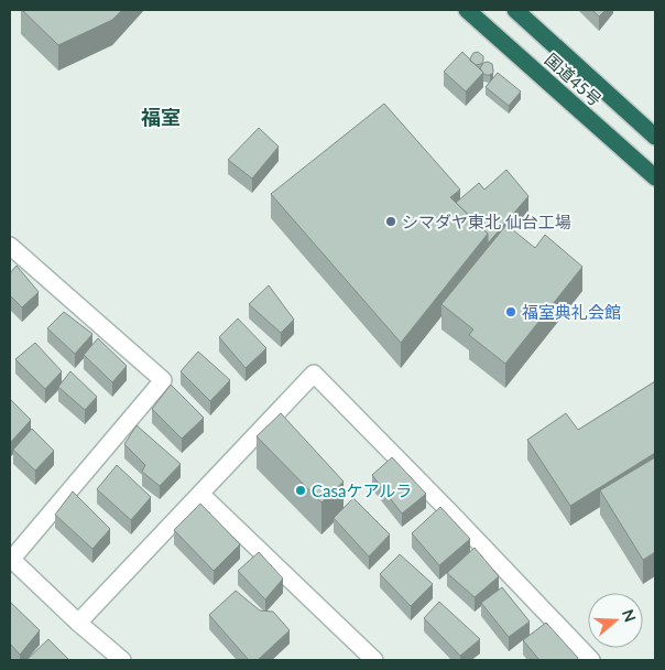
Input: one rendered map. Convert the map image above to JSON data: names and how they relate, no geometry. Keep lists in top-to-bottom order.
{
  "streets": {
    "highway": ["国道45号"]
  },
  "districts": ["福室"],
  "places": ["シマダヤ東北 仙台工場", "福室典礼会館", "Casaケアルラ"],
  "north": "right"
}
